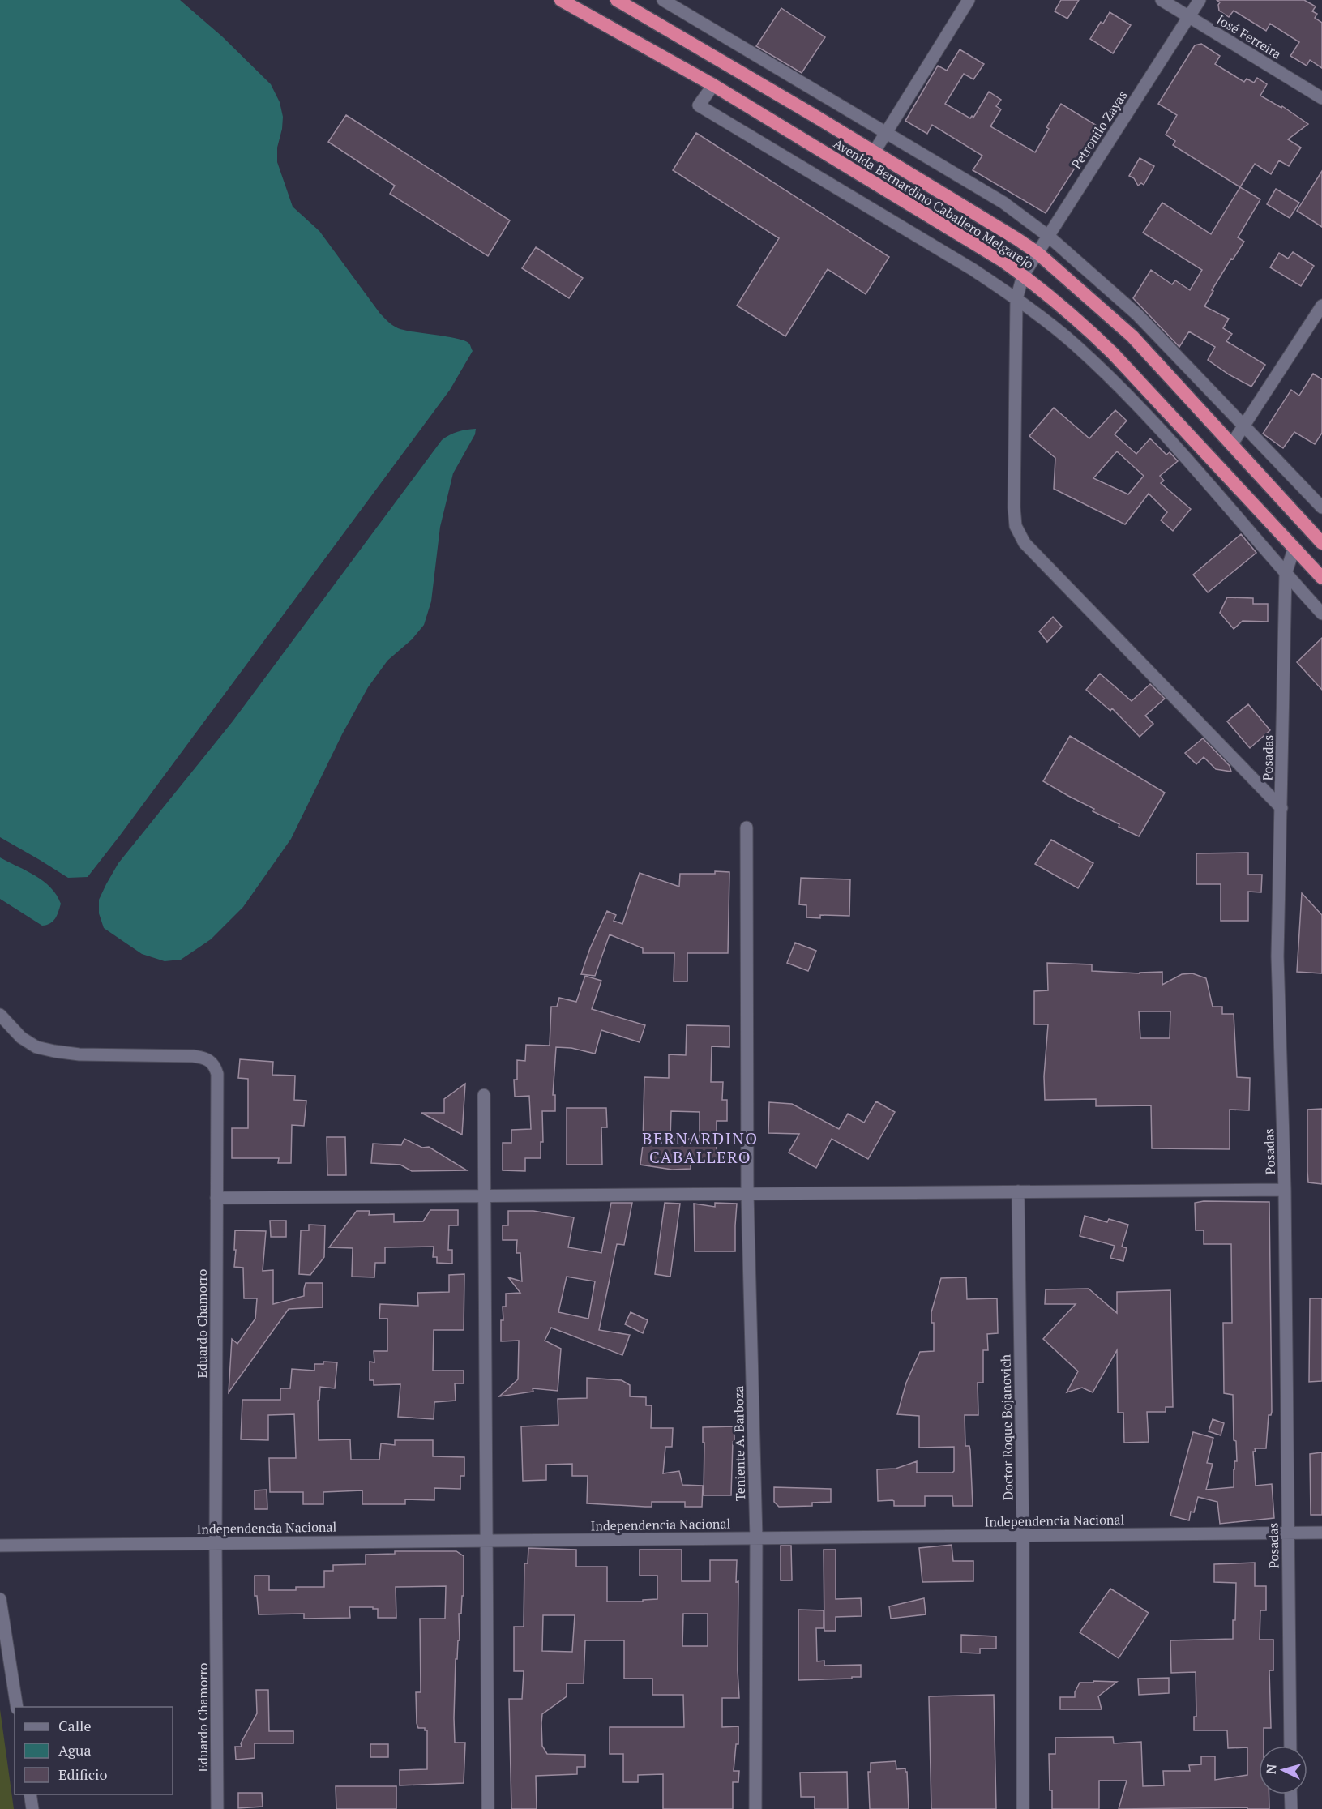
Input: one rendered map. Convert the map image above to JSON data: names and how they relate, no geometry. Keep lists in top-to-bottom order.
{
  "streets": {
    "highway": ["Avenida Bernardino Caballero Melgarejo"],
    "street": [
      "José Ferreira",
      "Petronilo Zayas",
      "Posadas",
      "Eduardo Chamorro",
      "Doctor Roque Bojanovich",
      "Teniente A. Barboza",
      "Independencia Nacional"
    ]
  },
  "crossings": [
    ["José Ferreira", "Petronilo Zayas"],
    ["Petronilo Zayas", "Avenida Bernardino Caballero Melgarejo"],
    ["Petronilo Zayas", "Posadas"],
    ["Avenida Bernardino Caballero Melgarejo", "Posadas"],
    ["Posadas", "Independencia Nacional"],
    ["Eduardo Chamorro", "Independencia Nacional"],
    ["Doctor Roque Bojanovich", "Independencia Nacional"],
    ["Teniente A. Barboza", "Independencia Nacional"]
  ],
  "districts": ["BERNARDINO CABALLERO"],
  "legend": ["Calle", "Agua", "Edificio"],
  "north": "left"
}
